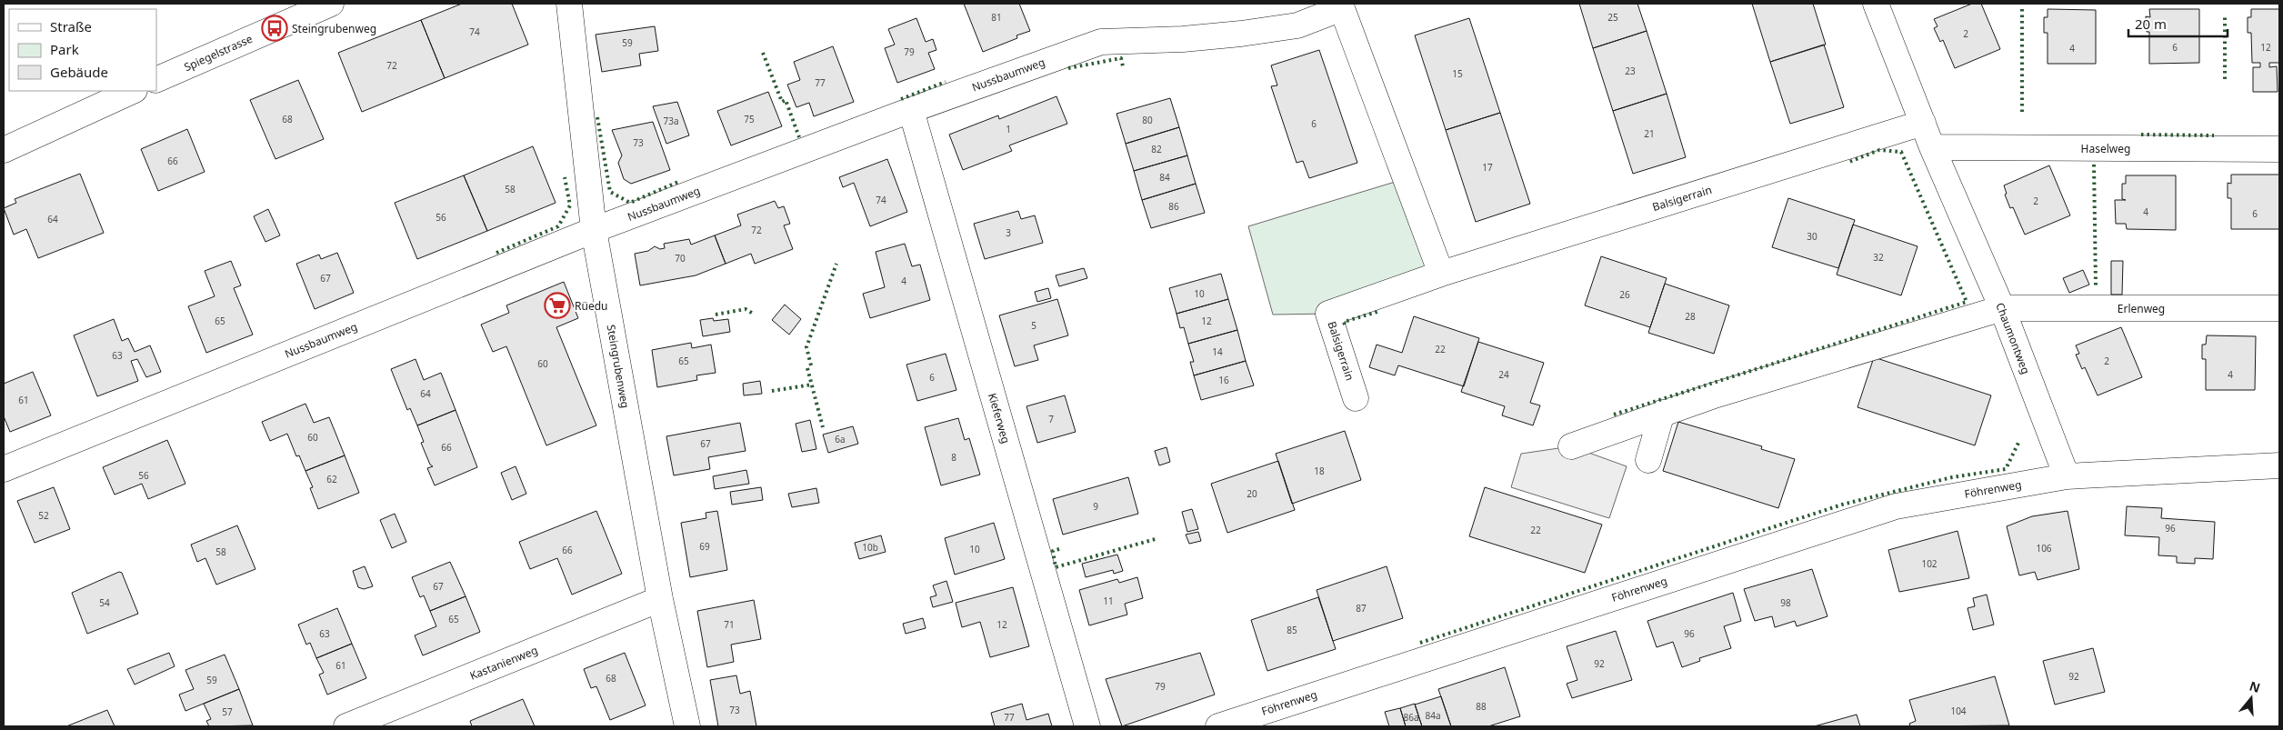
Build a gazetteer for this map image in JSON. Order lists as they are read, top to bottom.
{
  "streets": {
    "street": [
      "Spiegelstrasse",
      "Nussbaumweg",
      "Haselweg",
      "Balsigerrain",
      "Erlenweg",
      "Chaumontweg",
      "Steingrubenweg",
      "Kieferweg",
      "Föhrenweg",
      "Kastanienweg"
    ]
  },
  "crossings": [
    ["Nussbaumweg", "Steingrubenweg"],
    ["Nussbaumweg", "Kieferweg"],
    ["Haselweg", "Chaumontweg"],
    ["Balsigerrain", "Chaumontweg"],
    ["Erlenweg", "Chaumontweg"],
    ["Chaumontweg", "Föhrenweg"],
    ["Steingrubenweg", "Kastanienweg"]
  ],
  "places": {
    "bus stop": ["Steingrubenweg"],
    "supermarket": ["Rüedu"]
  },
  "house_numbers": [
    "81",
    "25",
    "74",
    "2",
    "59",
    "6",
    "12",
    "4",
    "79",
    "72",
    "23",
    "15",
    "77",
    "68",
    "75",
    "80",
    "73a",
    "6",
    "1",
    "21",
    "73",
    "82",
    "66",
    "17",
    "84",
    "58",
    "74",
    "2",
    "86",
    "4",
    "6",
    "56",
    "64",
    "72",
    "3",
    "30",
    "32",
    "70",
    "67",
    "4",
    "10",
    "26",
    "28",
    "65",
    "12",
    "5",
    "22",
    "14",
    "63",
    "65",
    "2",
    "60",
    "24",
    "4",
    "6",
    "16",
    "64",
    "61",
    "7",
    "60",
    "6a",
    "67",
    "66",
    "8",
    "18",
    "56",
    "62",
    "20",
    "9",
    "52",
    "96",
    "22",
    "69",
    "10b",
    "106",
    "10",
    "66",
    "58",
    "102",
    "67",
    "11",
    "54",
    "98",
    "87",
    "65",
    "71",
    "12",
    "85",
    "63",
    "96",
    "92",
    "61",
    "92",
    "68",
    "59",
    "79",
    "88",
    "73",
    "104",
    "57",
    "84a",
    "77",
    "86a"
  ],
  "legend": ["Straße", "Park", "Gebäude"],
  "scale_bar": "20 m",
  "north": "top"
}
